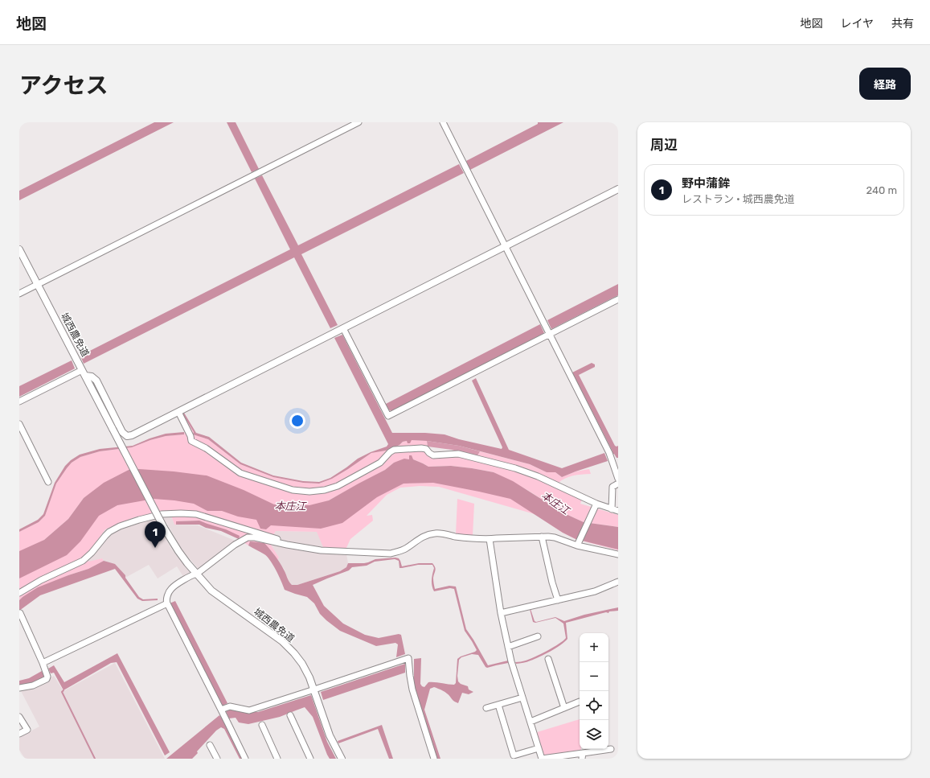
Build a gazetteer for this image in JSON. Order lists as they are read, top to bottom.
{
  "streets": {
    "street": ["城西農免道"]
  },
  "water": ["本庄江"],
  "page": {
    "header": "地図",
    "nav": ["地図", "レイヤ", "共有"],
    "title": "アクセス",
    "buttons": "経路",
    "heading": "周辺",
    "list": [
      {
        "mark": "1",
        "name": "野中蒲鉾",
        "note": "レストラン · 城西農免道",
        "value": "240 m"
      }
    ],
    "pins": "1",
    "map_buttons": ["+", "−"]
  }
}
